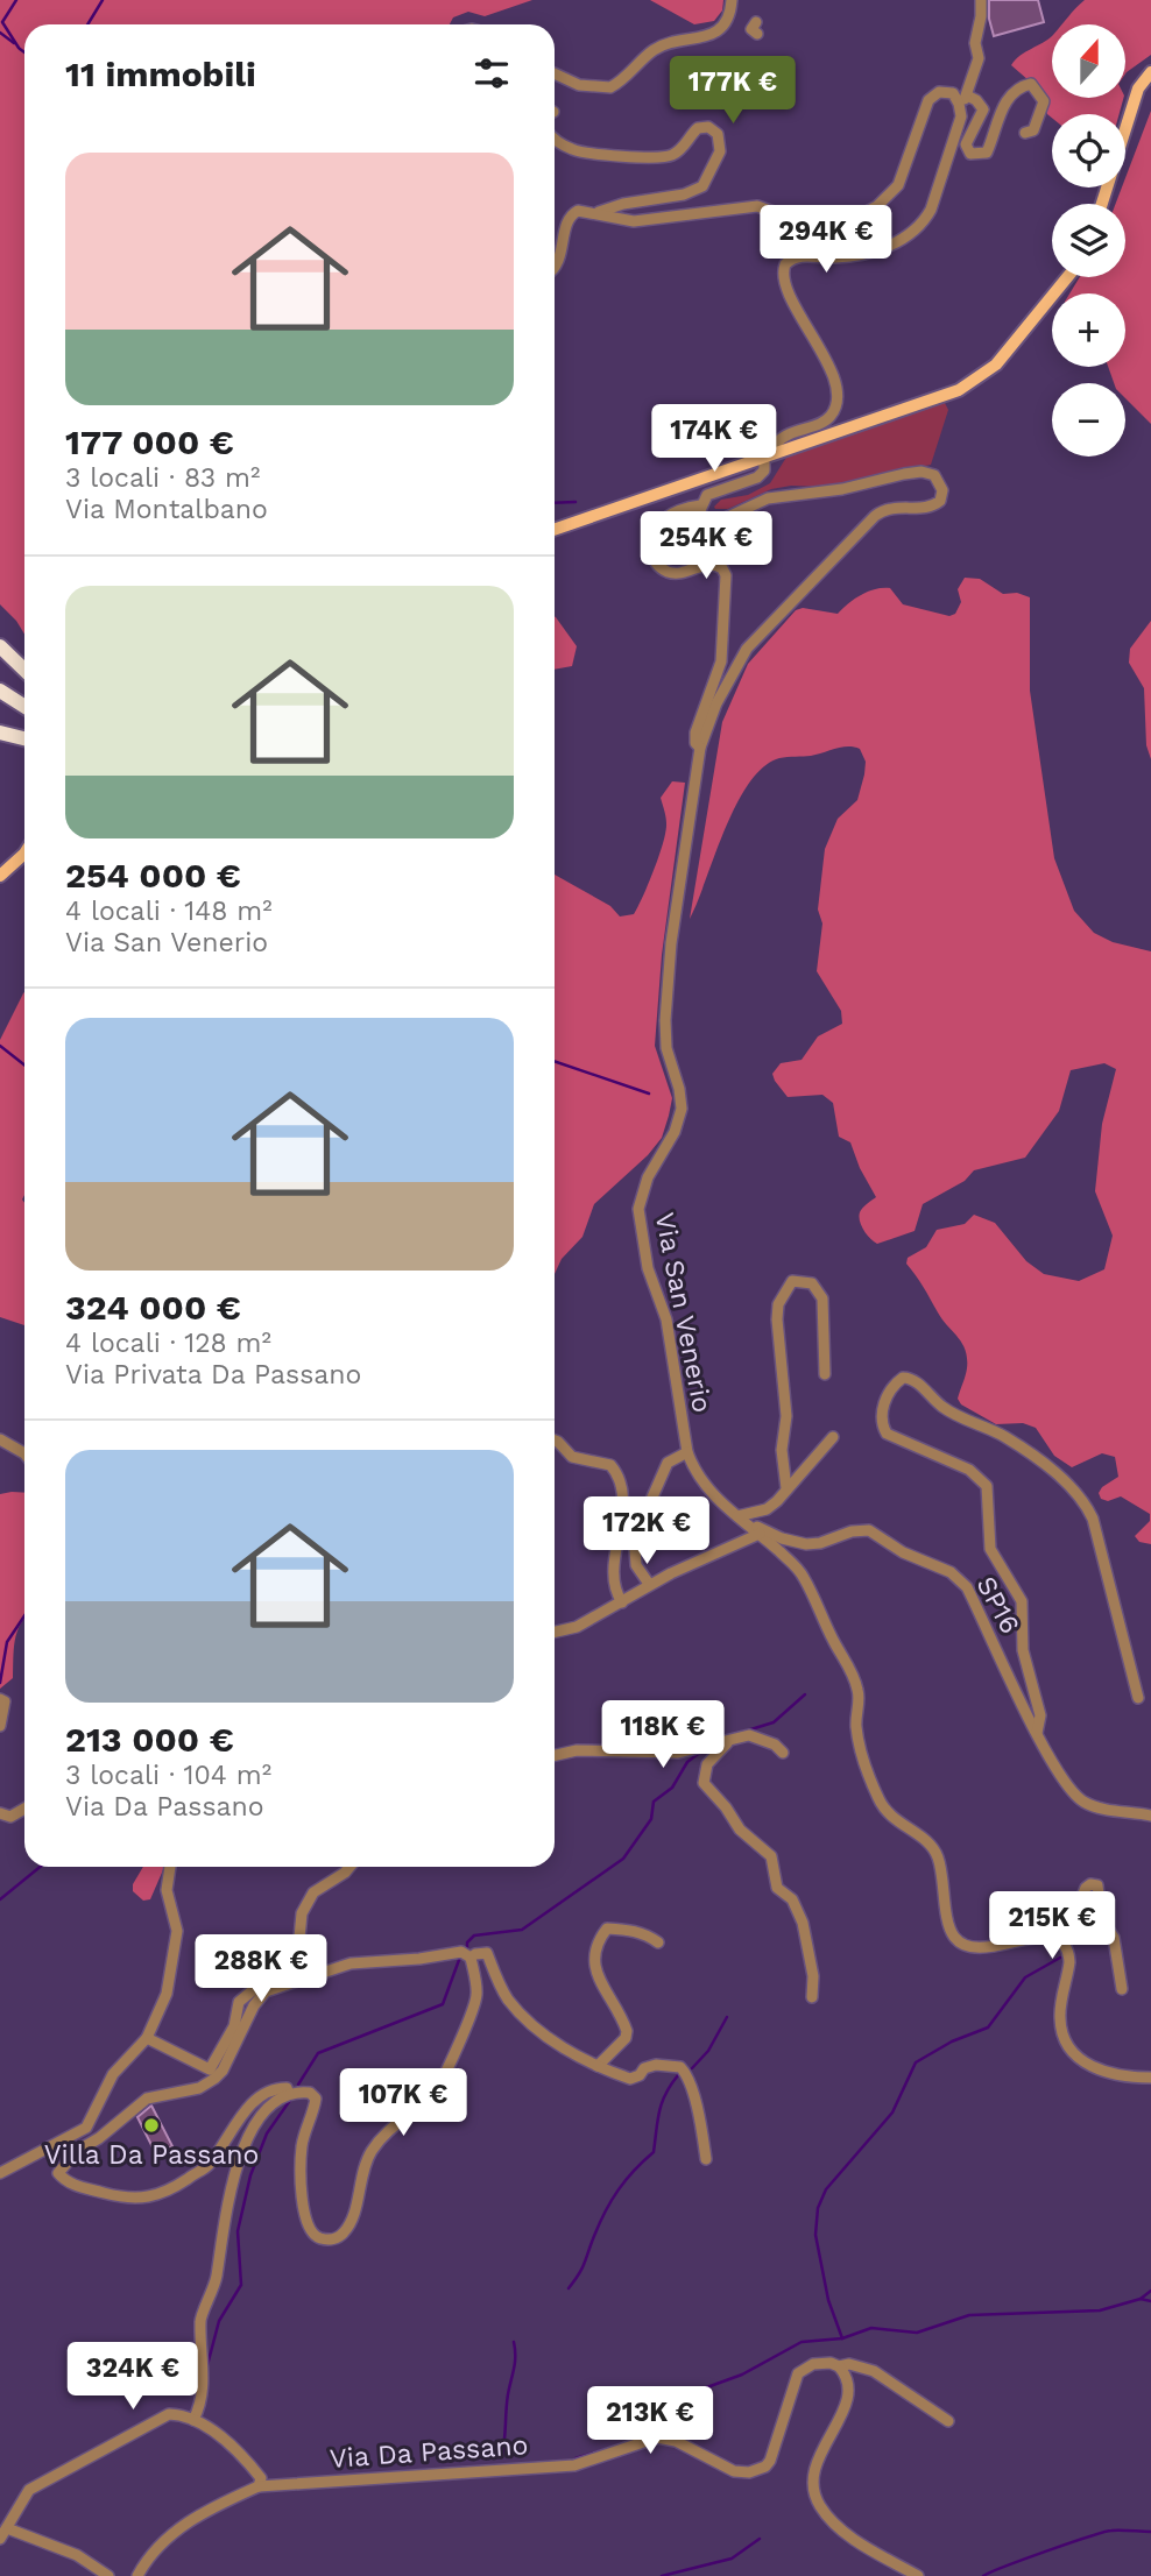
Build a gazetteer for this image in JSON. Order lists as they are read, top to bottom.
{
  "streets": {
    "street": ["Via San Venerio", "SP16", "Via Da Passano"]
  },
  "crossings": [
    ["Via San Venerio", "SP16"]
  ],
  "places": ["Villa Da Passano"],
  "north": "top",
  "page": {
    "map_buttons": ["+", "−"],
    "heading": "11 immobili",
    "price": [
      "177K €",
      "294K €",
      "174K €",
      "254K €",
      "172K €",
      "118K €",
      "215K €",
      "288K €",
      "107K €",
      "324K €",
      "213K €"
    ],
    "list": [
      {
        "name": "177 000 €",
        "note": "3 locali · 83 m² · Via Montalbano"
      },
      {
        "name": "254 000 €",
        "note": "4 locali · 148 m² · Via San Venerio"
      },
      {
        "name": "324 000 €",
        "note": "4 locali · 128 m² · Via Privata Da Passano"
      },
      {
        "name": "213 000 €",
        "note": "3 locali · 104 m² · Via Da Passano"
      }
    ]
  }
}
